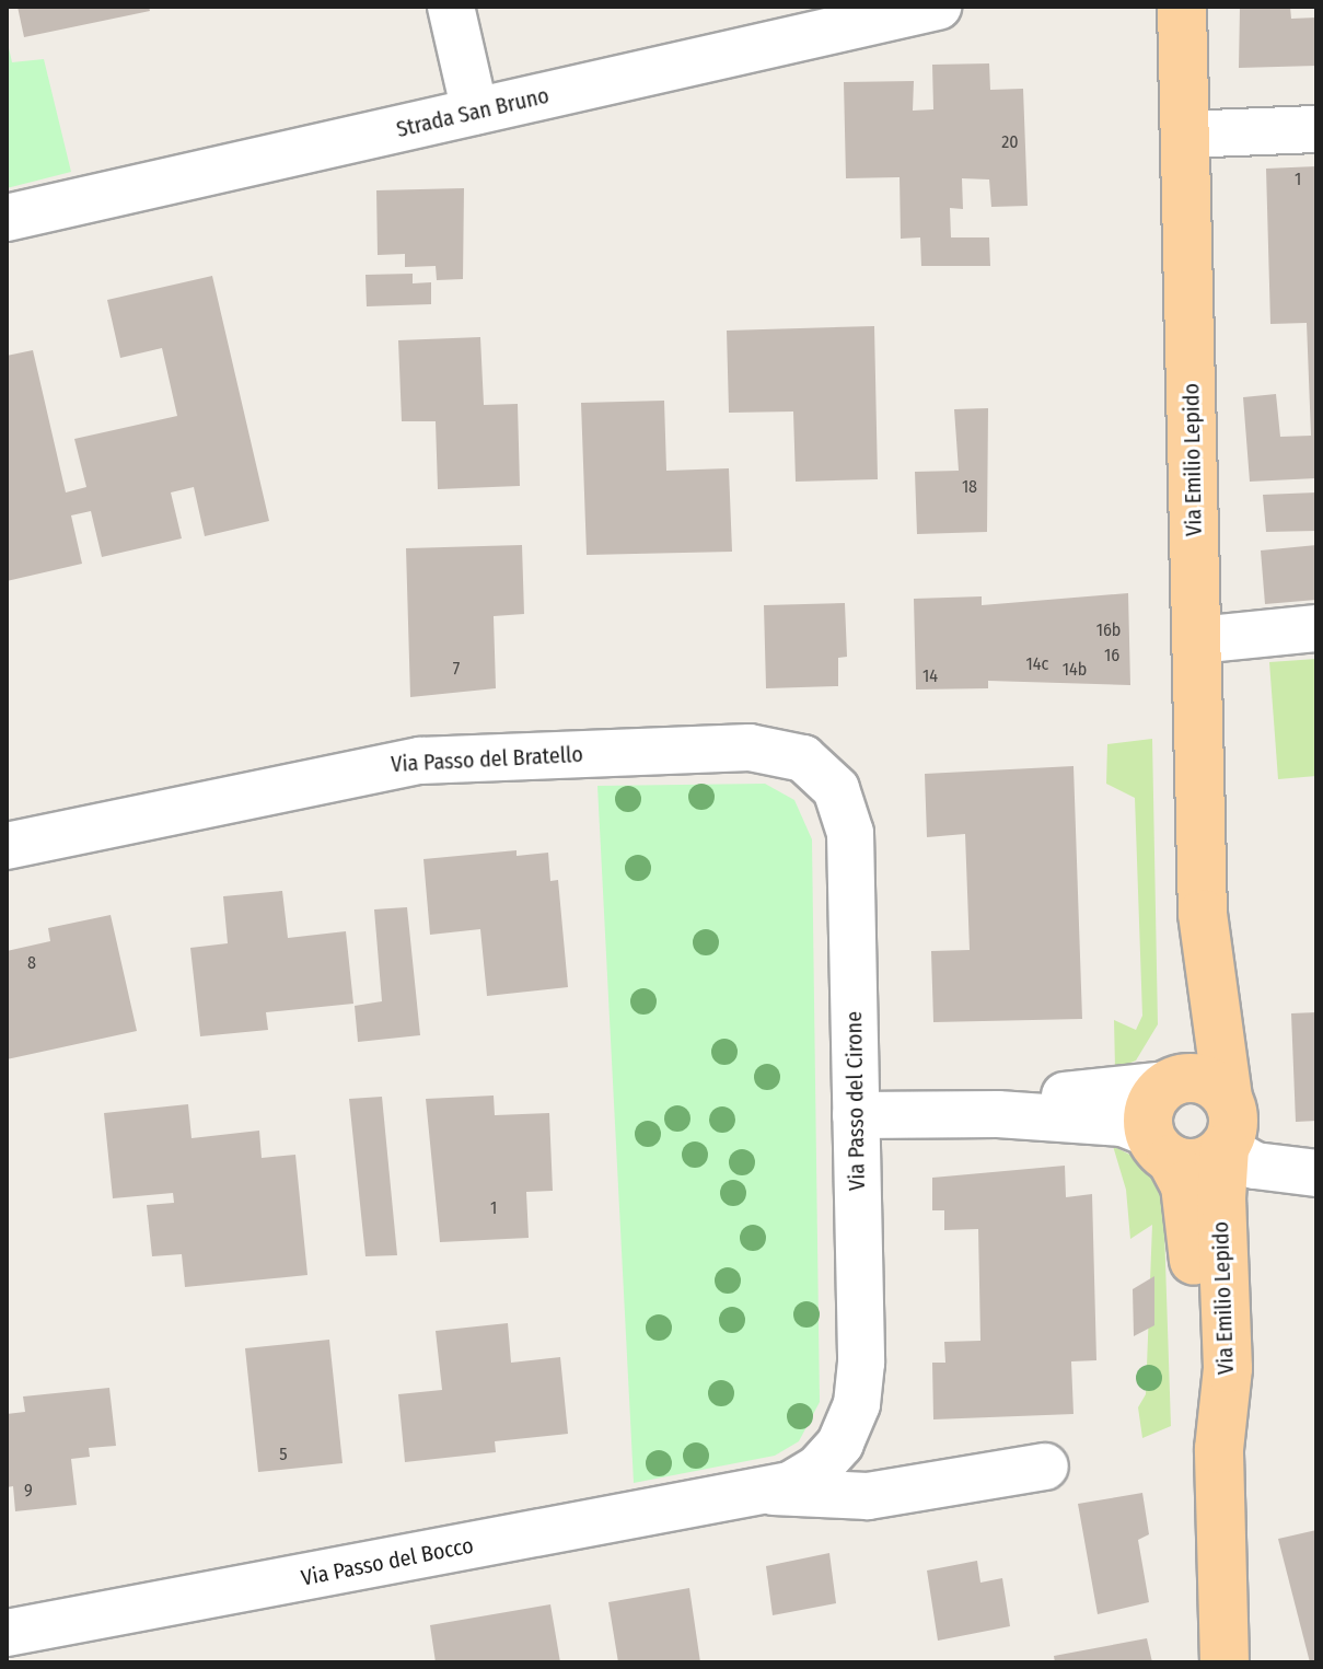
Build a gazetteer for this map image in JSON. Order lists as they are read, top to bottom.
{
  "streets": {
    "main road": ["Via Emilio Lepido"],
    "street": [
      "Strada San Bruno",
      "Via Passo del Bratello",
      "Via Passo del Cirone",
      "Via Passo del Bocco"
    ]
  },
  "crossings": [
    ["Via Passo del Bratello", "Via Passo del Cirone"],
    ["Via Passo del Cirone", "Via Passo del Bocco"]
  ],
  "house_numbers": [
    "20",
    "1",
    "18",
    "16b",
    "16",
    "14c",
    "7",
    "14b",
    "14",
    "8",
    "1",
    "5",
    "9"
  ]
}
